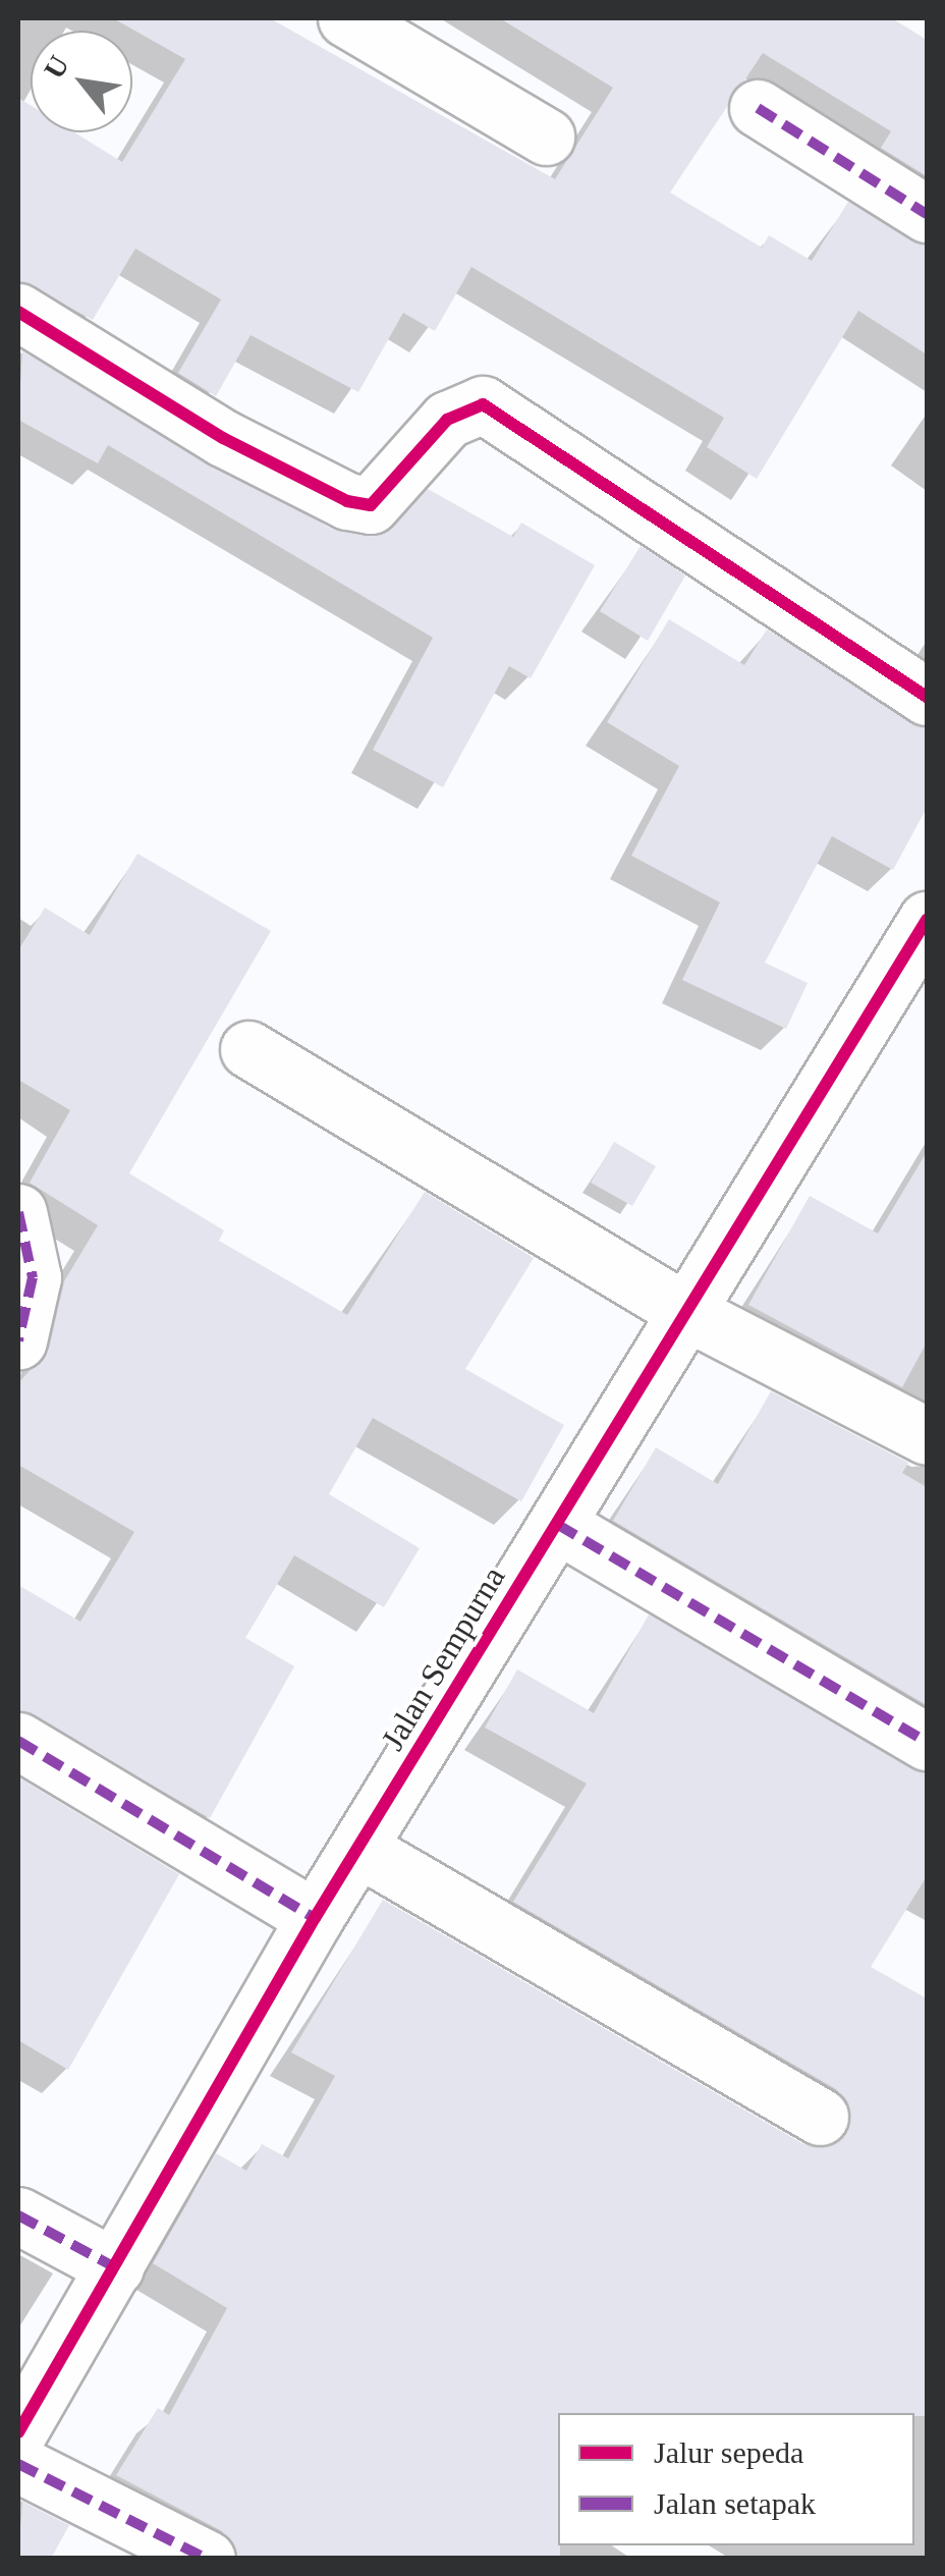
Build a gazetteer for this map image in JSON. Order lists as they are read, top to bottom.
{
  "streets": {
    "street": ["Jalan Sempurna"]
  },
  "legend": ["Jalur sepeda", "Jalan setapak"],
  "north": "top left"
}
